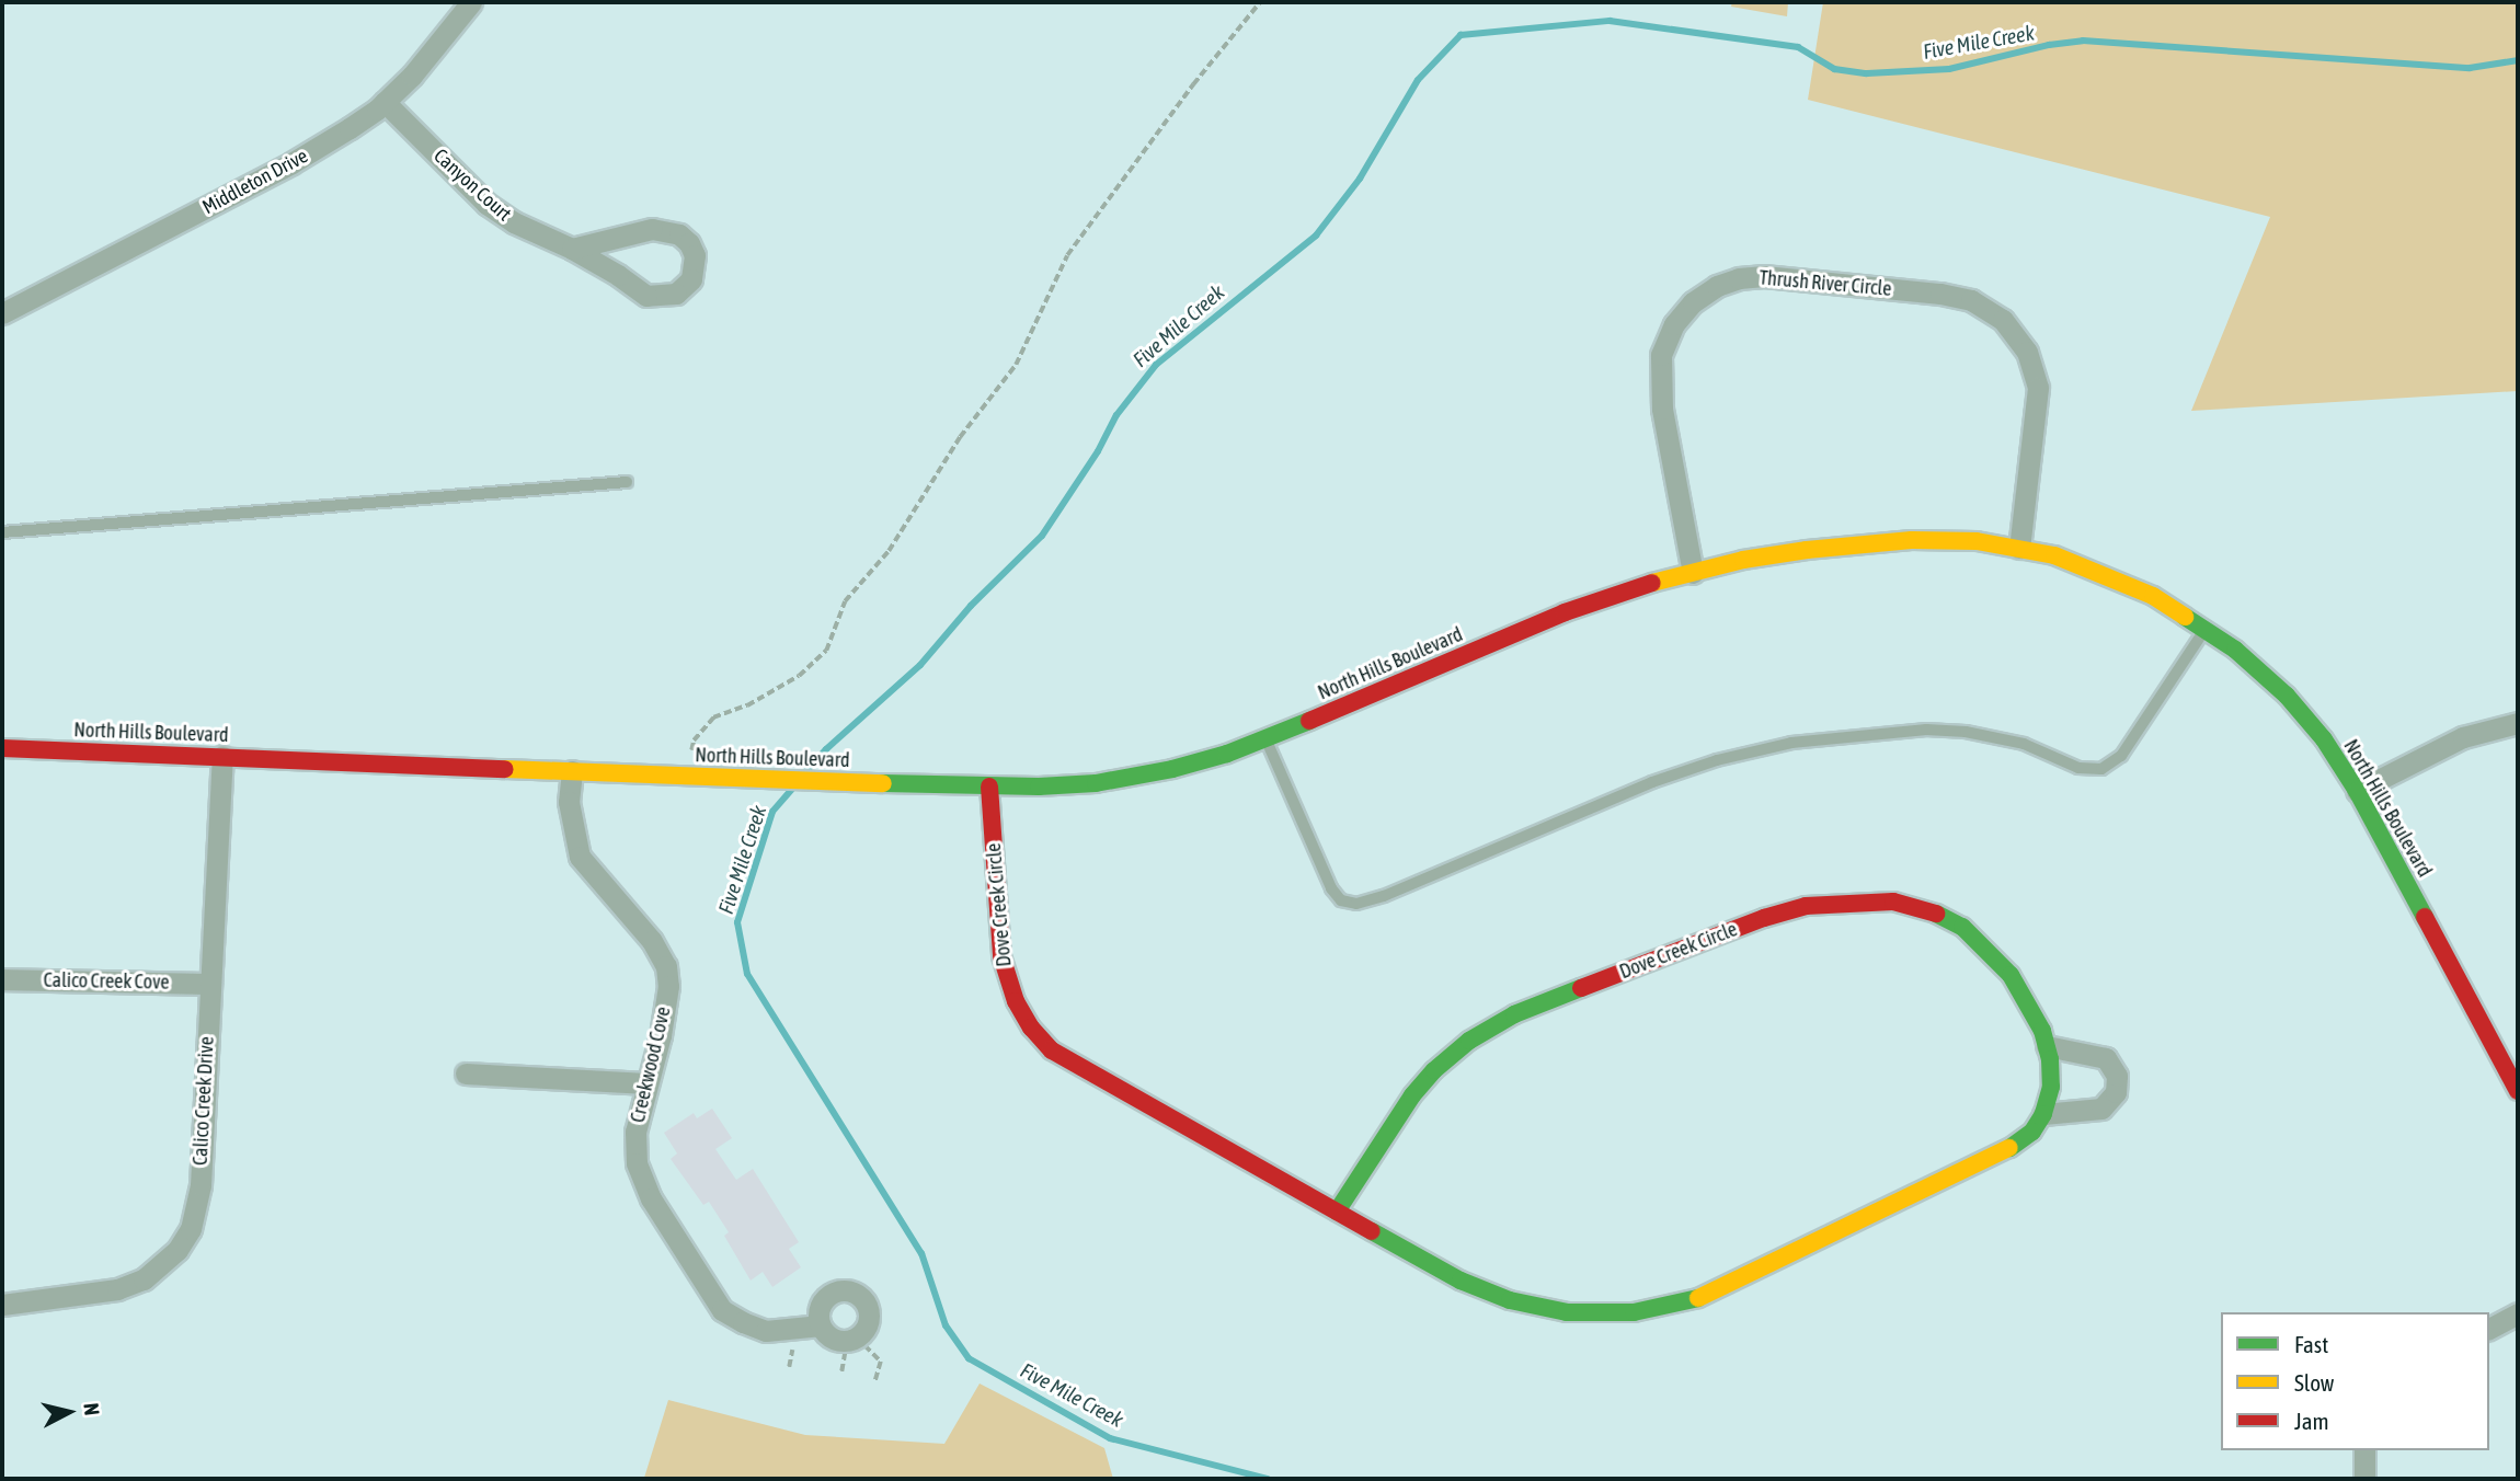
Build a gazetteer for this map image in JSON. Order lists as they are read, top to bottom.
{
  "streets": {
    "street": [
      "Middleton Drive",
      "Canyon Court",
      "Thrush River Circle",
      "North Hills Boulevard",
      "Dove Creek Circle",
      "Calico Creek Cove",
      "Creekwood Cove",
      "Calico Creek Drive"
    ]
  },
  "crossings": [
    ["Middleton Drive", "Canyon Court"],
    ["Thrush River Circle", "North Hills Boulevard"],
    ["North Hills Boulevard", "Dove Creek Circle"],
    ["North Hills Boulevard", "Creekwood Cove"],
    ["North Hills Boulevard", "Calico Creek Drive"],
    ["Calico Creek Cove", "Calico Creek Drive"]
  ],
  "water": ["Five Mile Creek"],
  "legend": ["Fast", "Slow", "Jam"],
  "north": "right"
}
